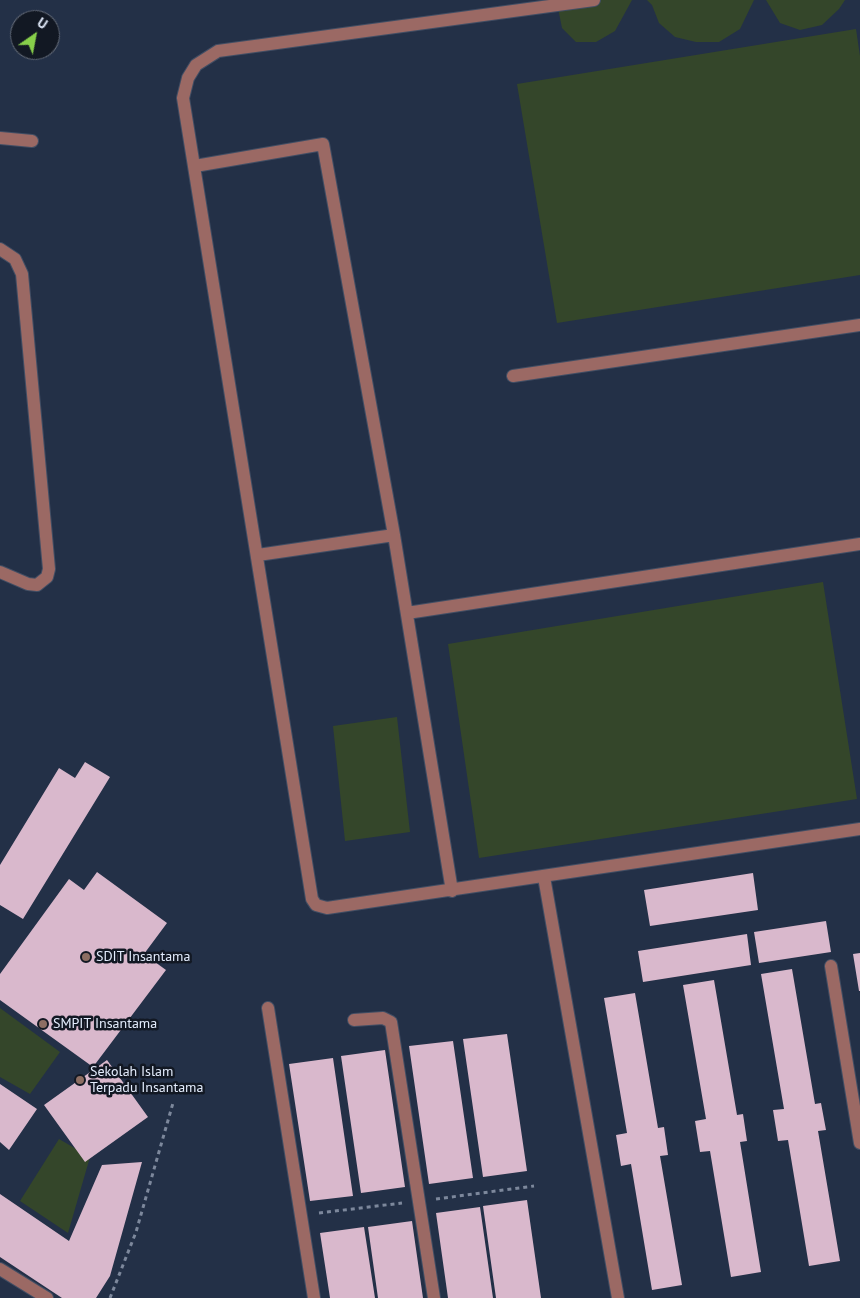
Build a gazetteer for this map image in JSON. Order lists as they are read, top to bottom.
{
  "places": ["SDIT Insantama", "SMPIT Insantama", "Sekolah Islam Terpadu Insantama"],
  "north": "top right"
}
